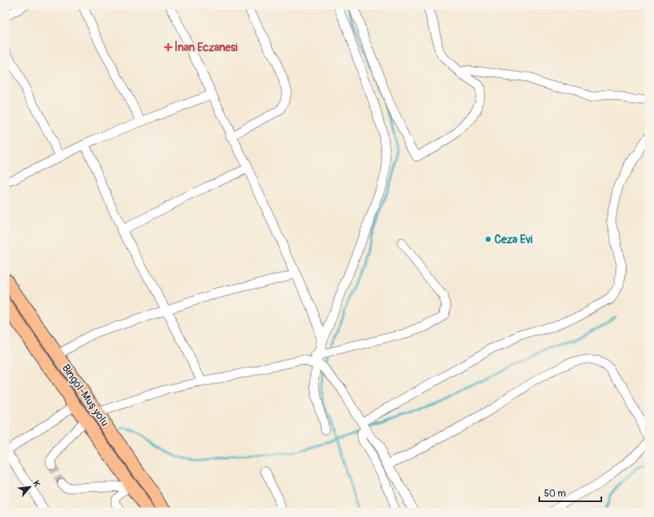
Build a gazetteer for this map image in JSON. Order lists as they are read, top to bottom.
{
  "streets": {
    "highway": ["Bingöl-Muş yolu"]
  },
  "places": {
    "health": ["İnan Eczanesi"],
    "other": ["Ceza Evi"]
  },
  "scale_bar": "50 m",
  "north": "top right"
}
